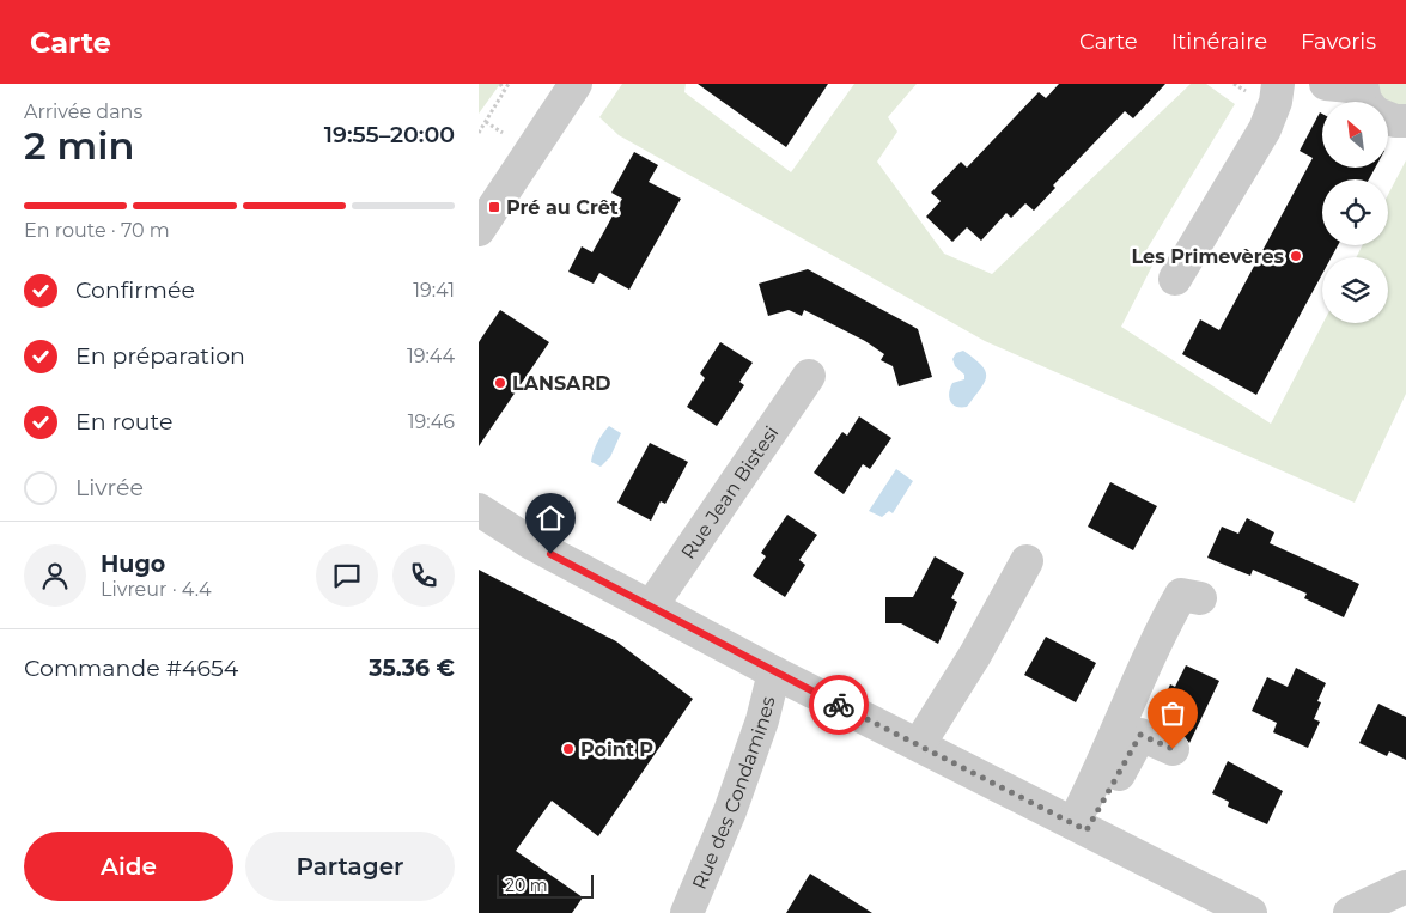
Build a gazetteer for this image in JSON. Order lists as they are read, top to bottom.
{
  "streets": {
    "street": ["Rue Jean Bistesi", "Rue des Condamines"]
  },
  "places": {
    "transit": ["Pré au Crêt"],
    "other": ["Les Primevères", "LANSARD", "Point P"]
  },
  "scale_bar": "20 m",
  "north": "top left",
  "page": {
    "header": "Carte",
    "nav": ["Carte", "Itinéraire", "Favoris"],
    "heading": ["2 min", "Arrivée dans", "19:55–20:00"],
    "panel": [
      "Hugo",
      "Livreur · 4.4",
      "Commande #4654",
      "35.36 €"
    ],
    "bar": "En route · 70 m",
    "list": [
      ["Confirmée", "19:41"],
      ["En préparation", "19:44"],
      ["En route", "19:46"],
      "Livrée"
    ],
    "buttons": ["Aide", "Partager"],
    "scale": "20 m"
  }
}
